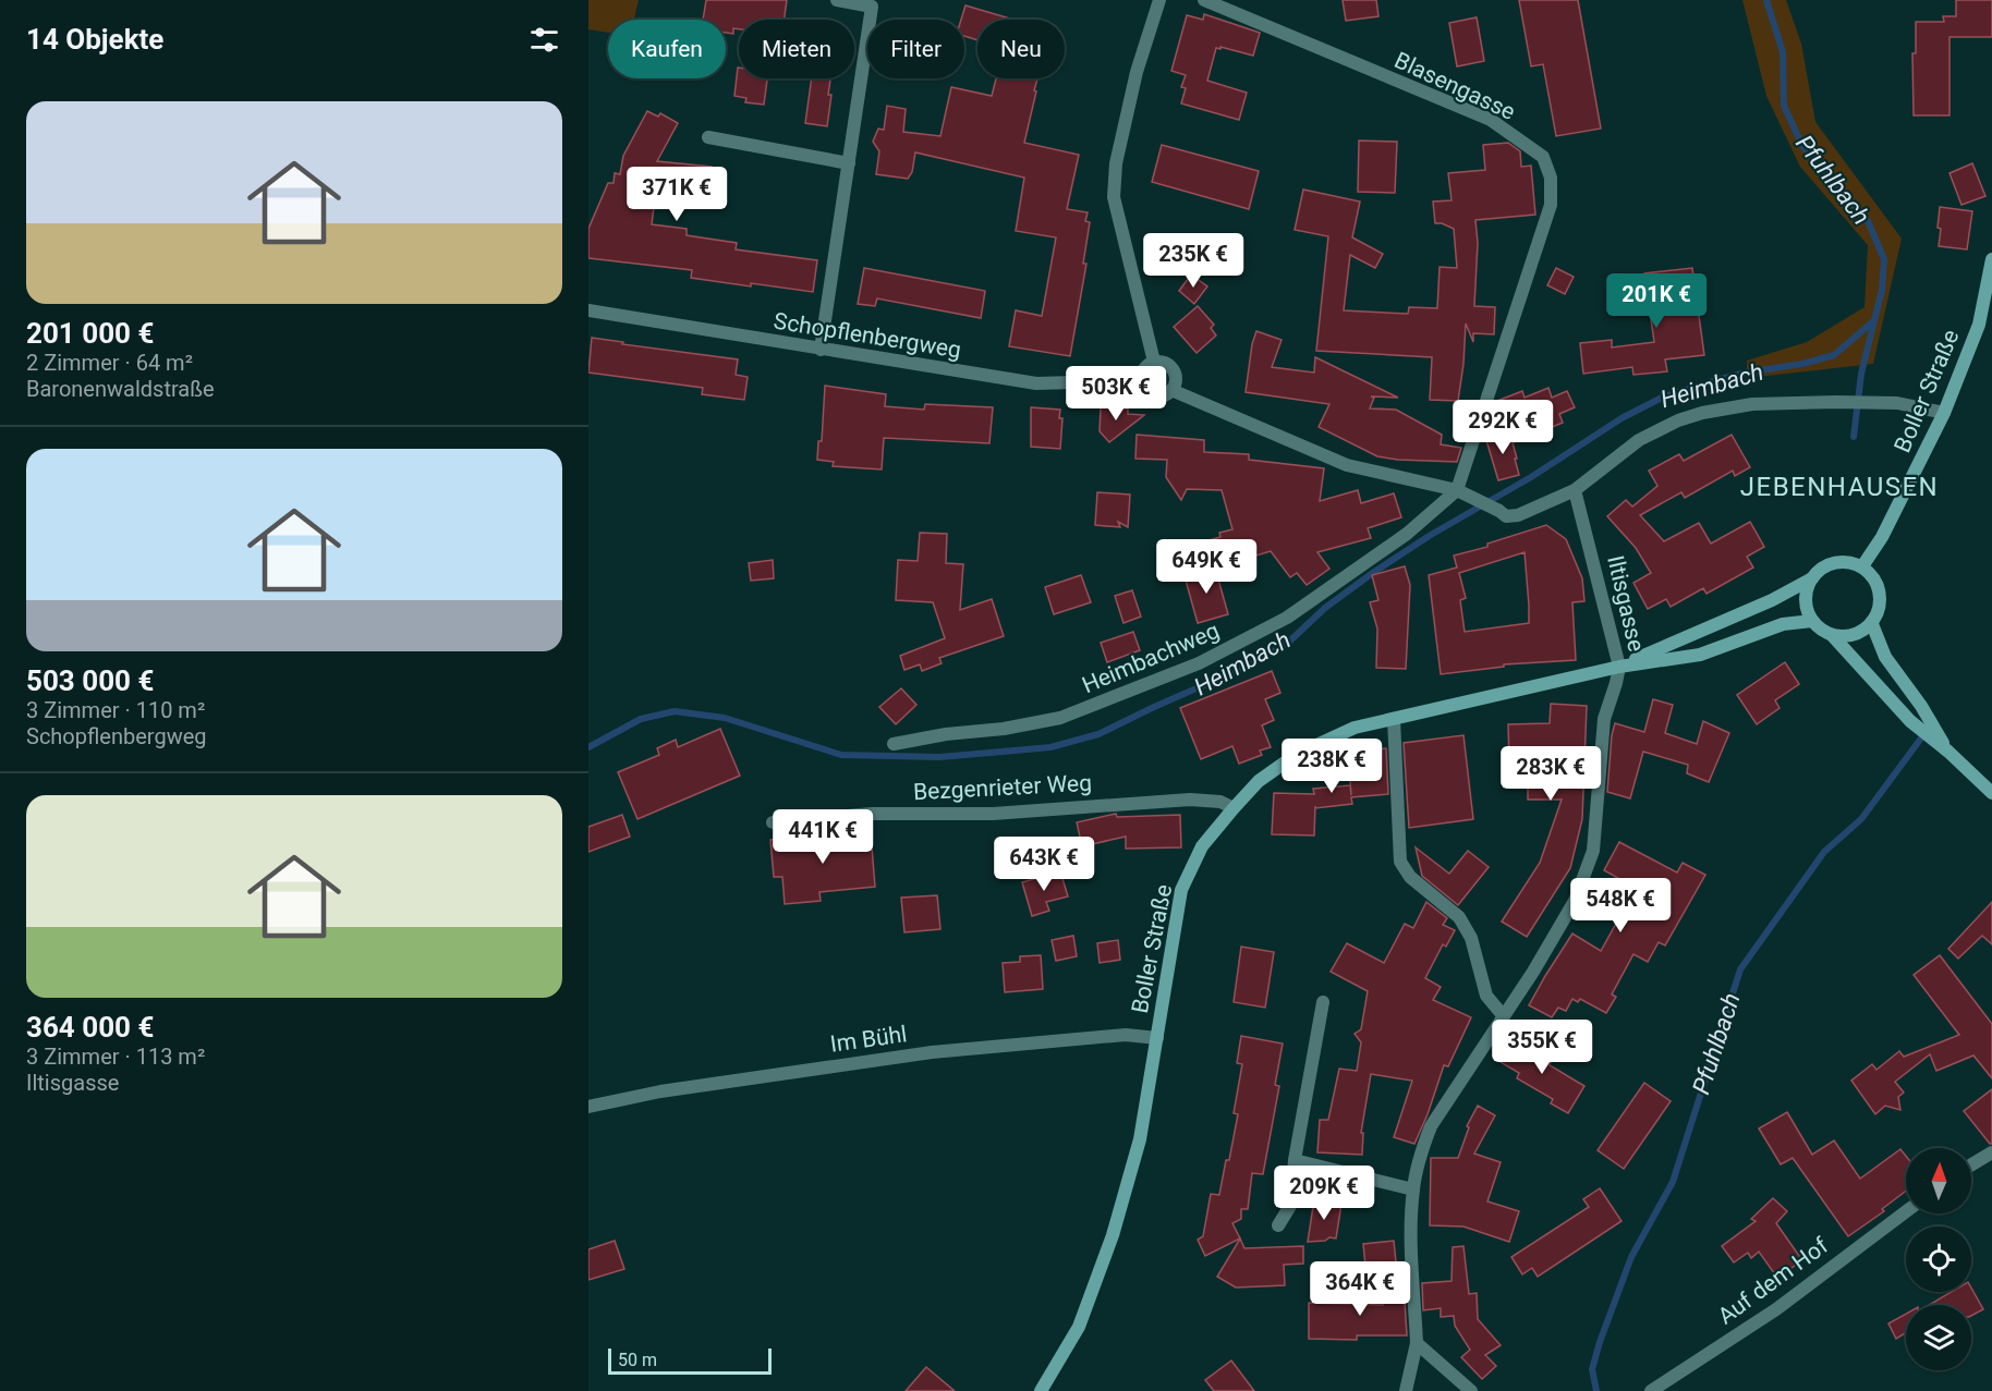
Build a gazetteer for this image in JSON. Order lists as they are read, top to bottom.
{
  "streets": {
    "main road": ["Boller Straße"],
    "street": [
      "Blasengasse",
      "Schopflenbergweg",
      "Iltisgasse",
      "Heimbachweg",
      "Bezgenrieter Weg",
      "Im Bühl",
      "Auf dem Hof"
    ]
  },
  "crossings": [
    ["Blasengasse", "Heimbachweg"],
    ["Boller Straße", "Iltisgasse"],
    ["Boller Straße", "Bezgenrieter Weg"],
    ["Boller Straße", "Im Bühl"]
  ],
  "districts": ["JEBENHAUSEN"],
  "water": ["Pfuhlbach", "Heimbach"],
  "scale_bar": "50 m",
  "north": "top",
  "page": {
    "heading": "14 Objekte",
    "chip": [
      "Kaufen",
      "Mieten",
      "Filter",
      "Neu"
    ],
    "list": [
      {
        "name": "201 000 €",
        "note": "2 Zimmer · 64 m² · Baronenwaldstraße"
      },
      {
        "name": "503 000 €",
        "note": "3 Zimmer · 110 m² · Schopflenbergweg"
      },
      {
        "name": "364 000 €",
        "note": "3 Zimmer · 113 m² · Iltisgasse"
      }
    ],
    "price": [
      "371K €",
      "235K €",
      "201K €",
      "503K €",
      "292K €",
      "649K €",
      "238K €",
      "283K €",
      "441K €",
      "643K €",
      "548K €",
      "355K €",
      "209K €",
      "364K €"
    ],
    "scale": "50 m"
  }
}
